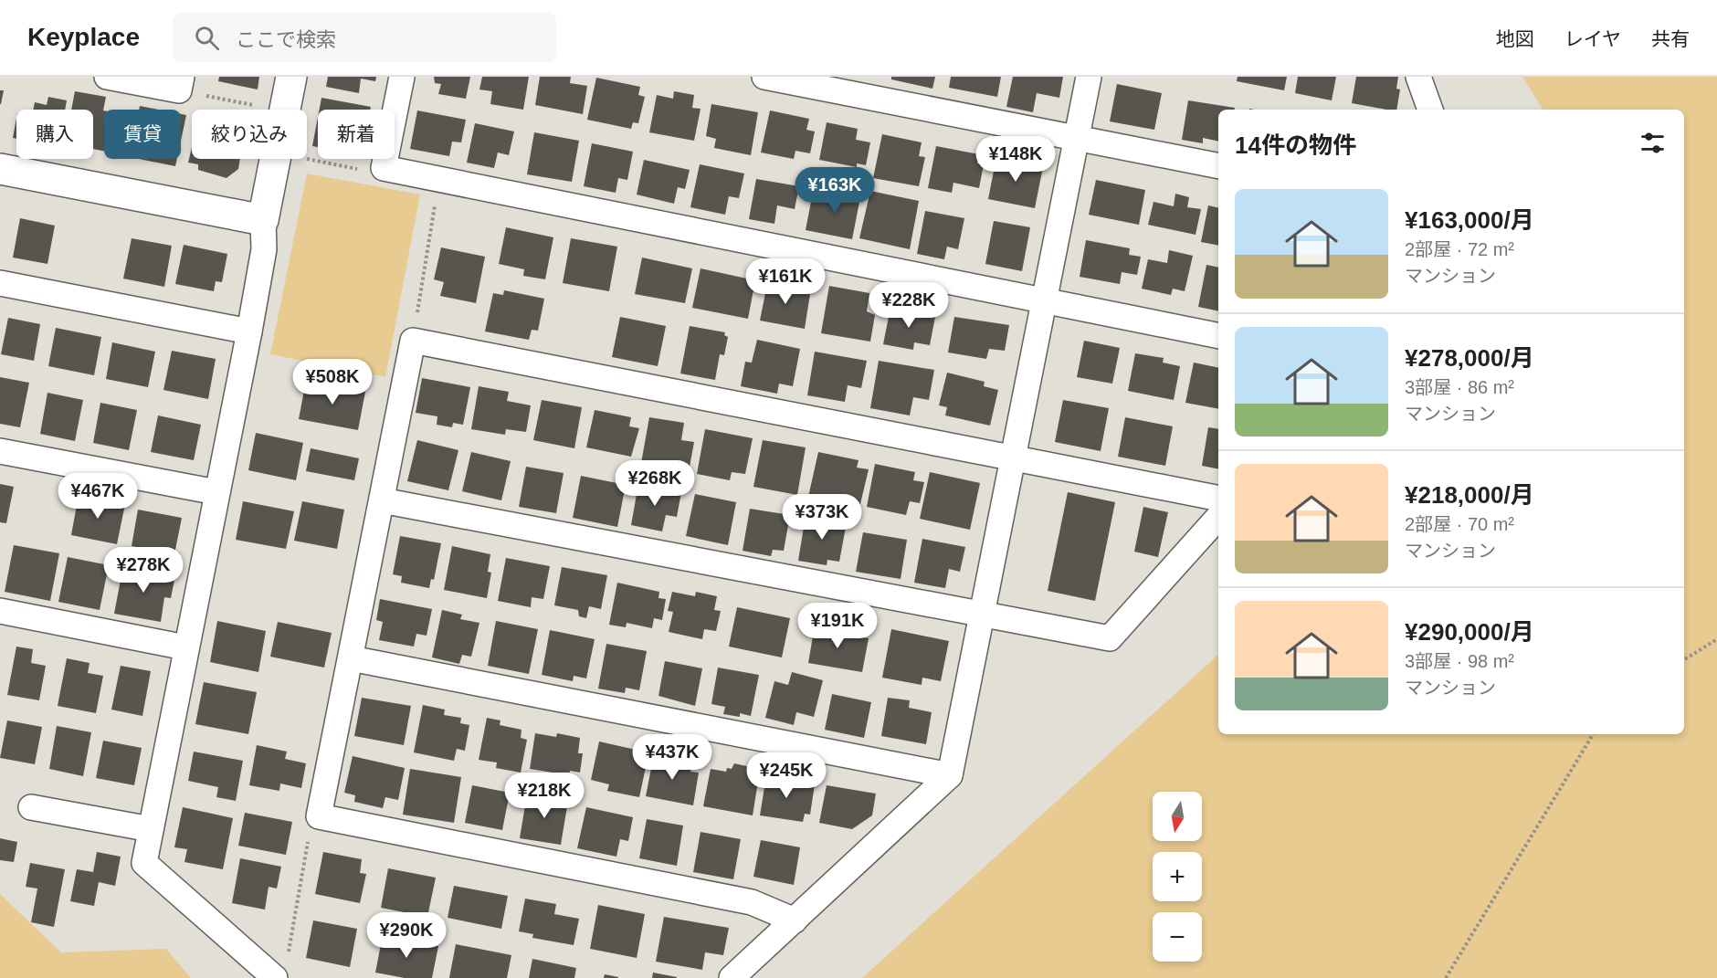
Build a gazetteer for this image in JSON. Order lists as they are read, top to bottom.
{
  "north": "bottom",
  "page": {
    "header": "Keyplace",
    "search": "ここで検索",
    "nav": ["地図", "レイヤ", "共有"],
    "chip": [
      "購入",
      "賃貸",
      "絞り込み",
      "新着"
    ],
    "heading": "14件の物件",
    "price": [
      "¥148K",
      "¥163K",
      "¥161K",
      "¥228K",
      "¥508K",
      "¥268K",
      "¥467K",
      "¥373K",
      "¥278K",
      "¥191K",
      "¥437K",
      "¥245K",
      "¥218K",
      "¥290K"
    ],
    "list": [
      {
        "name": "¥163,000/月",
        "note": "2部屋 · 72 m² · マンション"
      },
      {
        "name": "¥278,000/月",
        "note": "3部屋 · 86 m² · マンション"
      },
      {
        "name": "¥218,000/月",
        "note": "2部屋 · 70 m² · マンション"
      },
      {
        "name": "¥290,000/月",
        "note": "3部屋 · 98 m² · マンション"
      }
    ],
    "map_buttons": ["+", "−"]
  }
}
